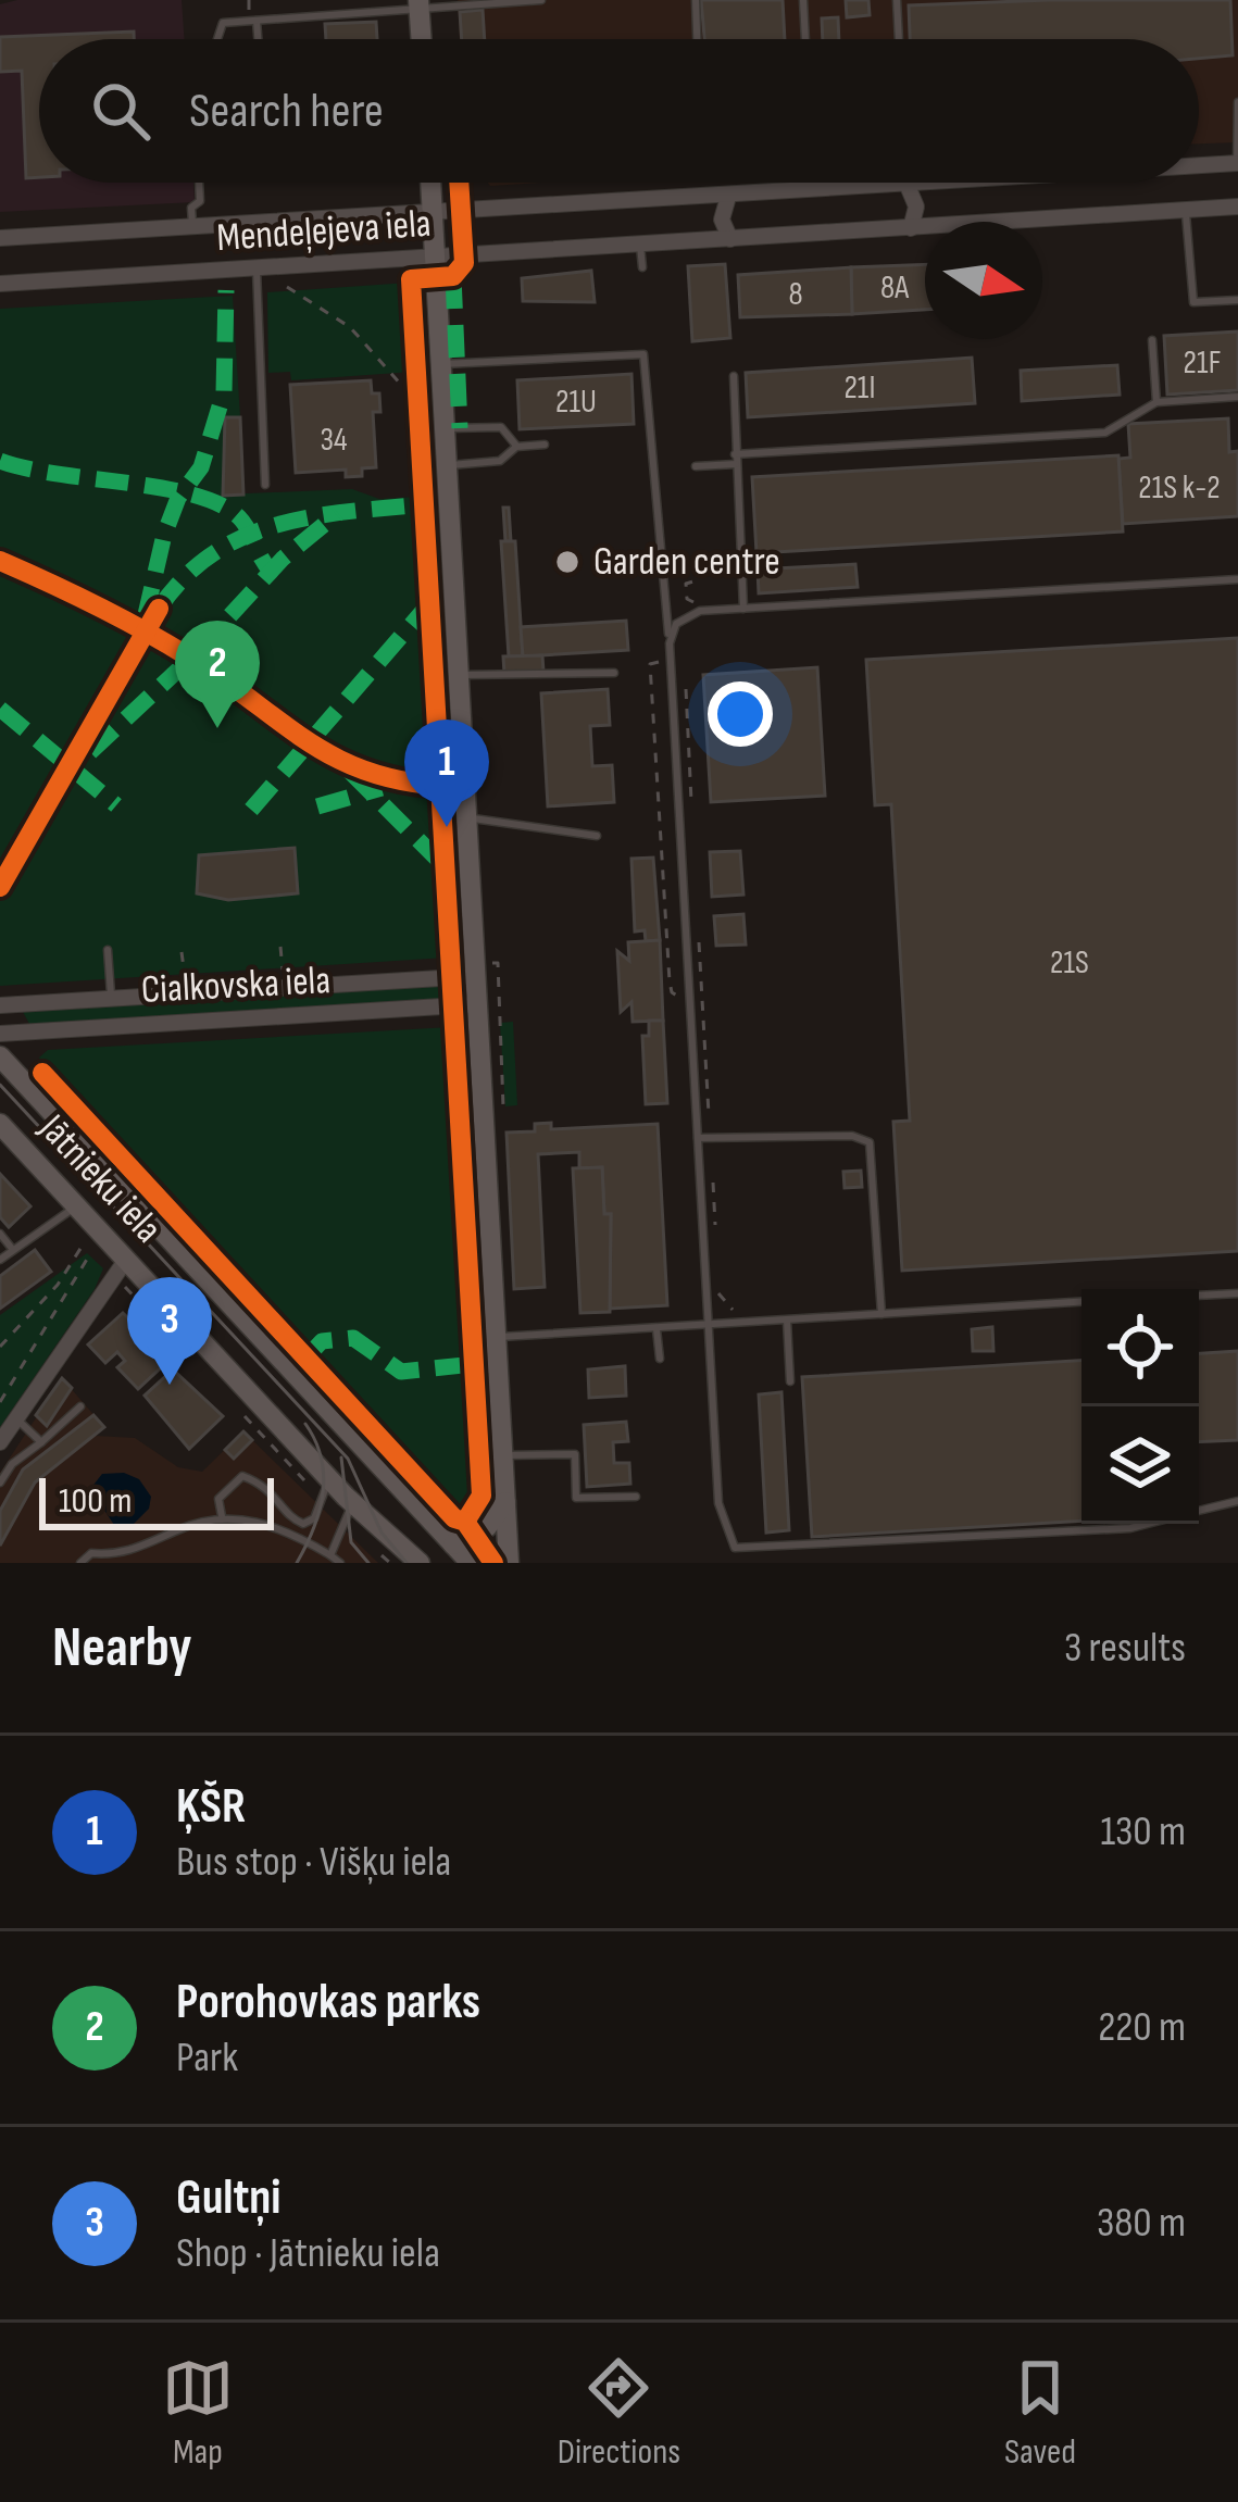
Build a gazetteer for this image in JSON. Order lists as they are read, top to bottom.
{
  "streets": {
    "street": ["Mendeļejeva iela", "Cialkovska iela", "Jātnieku iela"]
  },
  "places": ["Garden centre"],
  "house_numbers": [
    "8A",
    "8",
    "21F",
    "21I",
    "21U",
    "34",
    "21S k-2",
    "21S"
  ],
  "scale_bar": "100 m",
  "north": "right",
  "page": {
    "search": "Search here",
    "pins": ["2", "1", "3"],
    "scale": "100 m",
    "heading": ["Nearby", "3 results"],
    "list": [
      {
        "mark": "1",
        "name": "ĶŠR",
        "note": "Bus stop · Višķu iela",
        "value": "130 m"
      },
      {
        "mark": "2",
        "name": "Porohovkas parks",
        "note": "Park",
        "value": "220 m"
      },
      {
        "mark": "3",
        "name": "Gultņi",
        "note": "Shop · Jātnieku iela",
        "value": "380 m"
      }
    ],
    "nav": ["Map", "Directions", "Saved"]
  }
}
